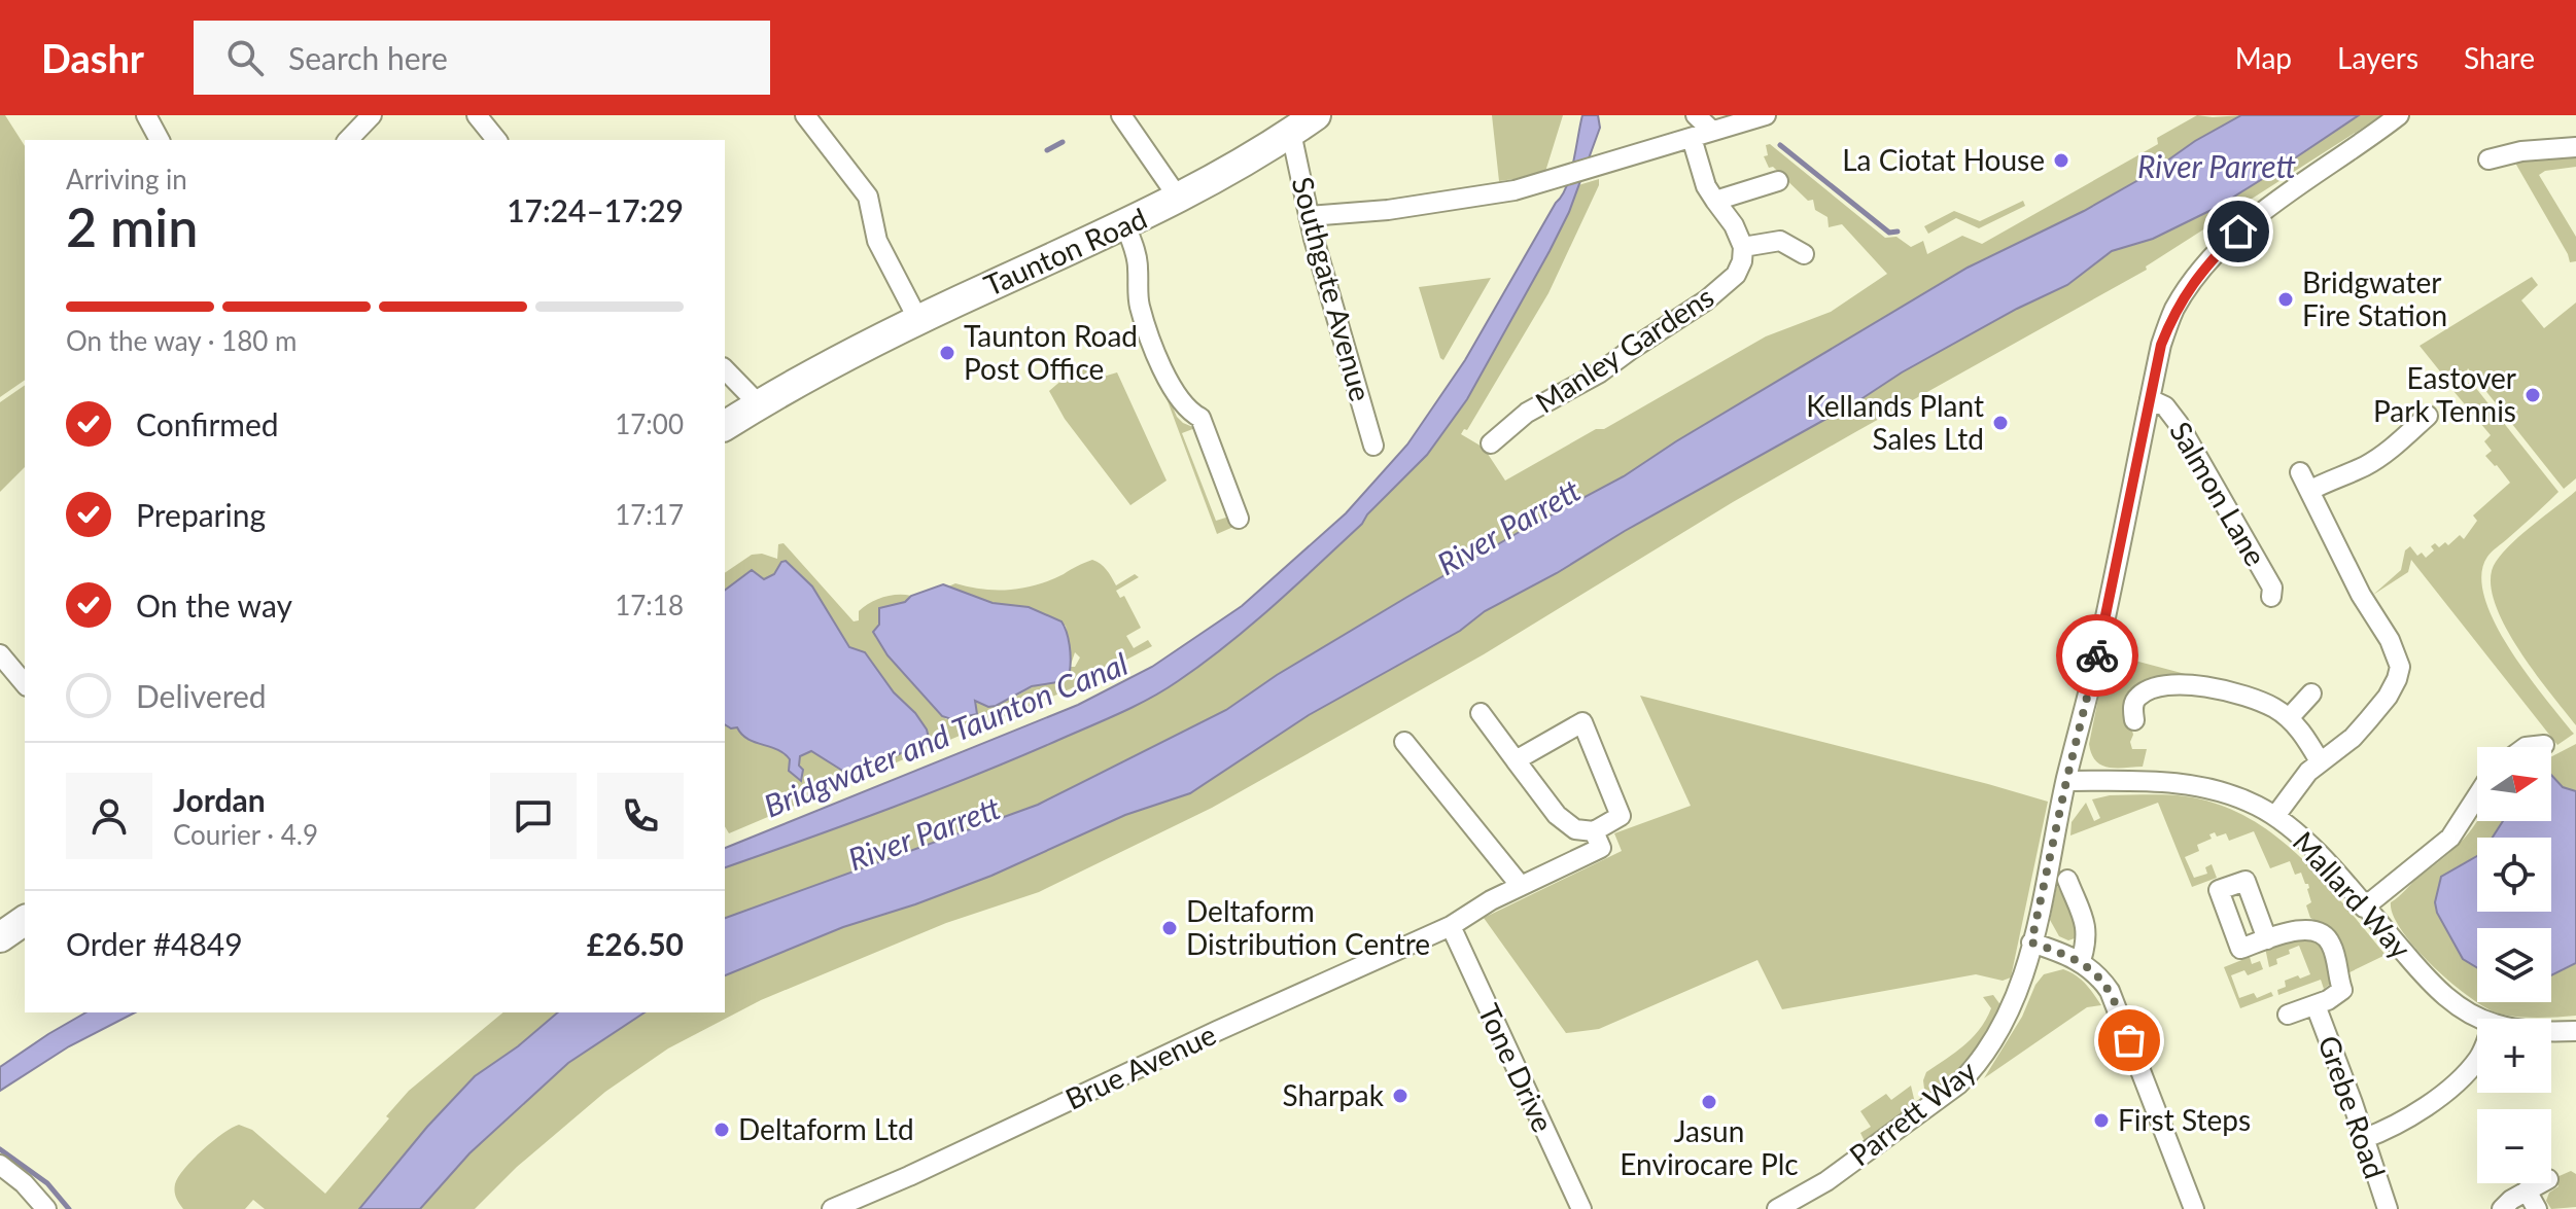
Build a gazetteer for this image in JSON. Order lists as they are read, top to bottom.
{
  "streets": {
    "main road": ["Taunton Road"],
    "street": [
      "Southgate Avenue",
      "Manley Gardens",
      "Salmon Lane",
      "Mallard Way",
      "Brue Avenue",
      "Tone Drive",
      "Grebe Road",
      "Parrett Way"
    ]
  },
  "crossings": [
    ["Taunton Road", "Southgate Avenue"],
    ["Salmon Lane", "Parrett Way"],
    ["Mallard Way", "Parrett Way"],
    ["Brue Avenue", "Tone Drive"]
  ],
  "water": ["River Parrett", "Bridgwater and Taunton Canal"],
  "places": [
    "La Ciotat House",
    "Bridgwater Fire Station",
    "Taunton Road Post Office",
    "Eastover Park Tennis",
    "Kellands Plant Sales Ltd",
    "Deltaform Distribution Centre",
    "Sharpak",
    "Jasun Envirocare Plc",
    "First Steps",
    "Deltaform Ltd"
  ],
  "north": "right",
  "page": {
    "header": "Dashr",
    "search": "Search here",
    "nav": ["Map", "Layers", "Share"],
    "heading": ["2 min", "Arriving in", "17:24–17:29"],
    "panel": [
      "Jordan",
      "Courier · 4.9",
      "Order #4849",
      "£26.50"
    ],
    "bar": "On the way · 180 m",
    "list": [
      ["Confirmed", "17:00"],
      ["Preparing", "17:17"],
      ["On the way", "17:18"],
      "Delivered"
    ],
    "map_buttons": ["+", "−"]
  }
}
